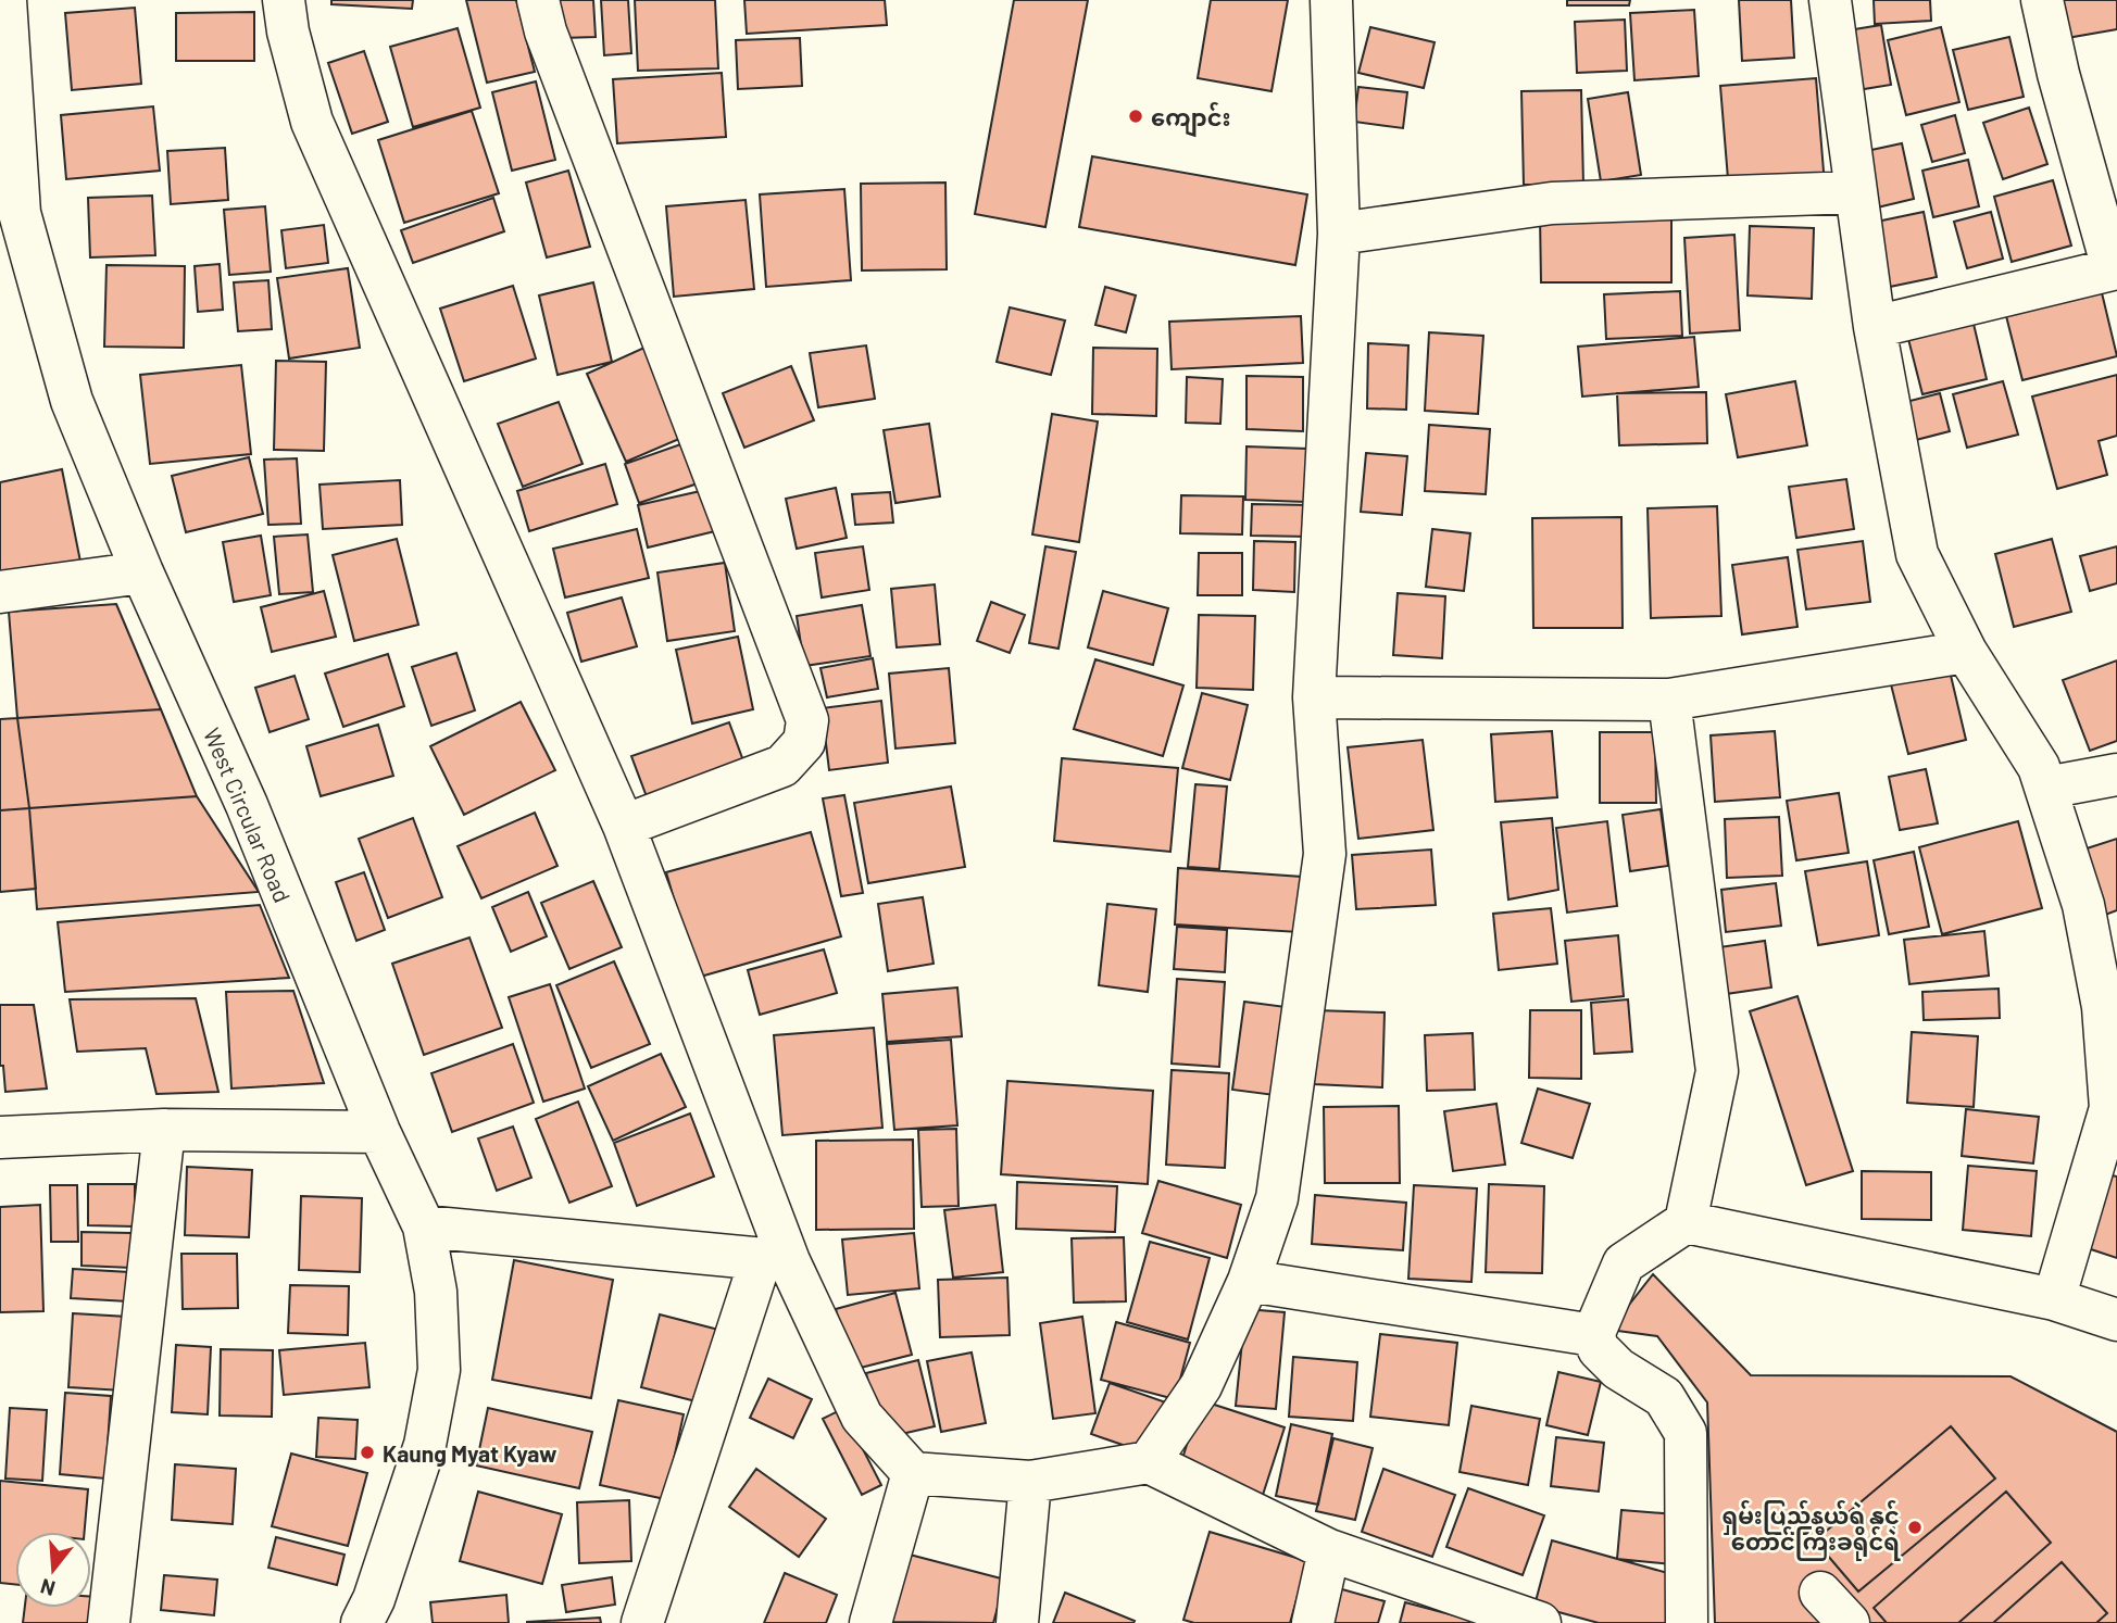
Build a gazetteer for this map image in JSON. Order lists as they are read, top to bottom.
{
  "streets": {
    "street": ["West Circular Road"]
  },
  "places": ["ကျောင်း", "Kaung Myat Kyaw", "ရှမ်းပြည်နယ်ရဲ နှင့် တောင်ကြီးခရိုင်ရဲ"],
  "north": "bottom"
}
